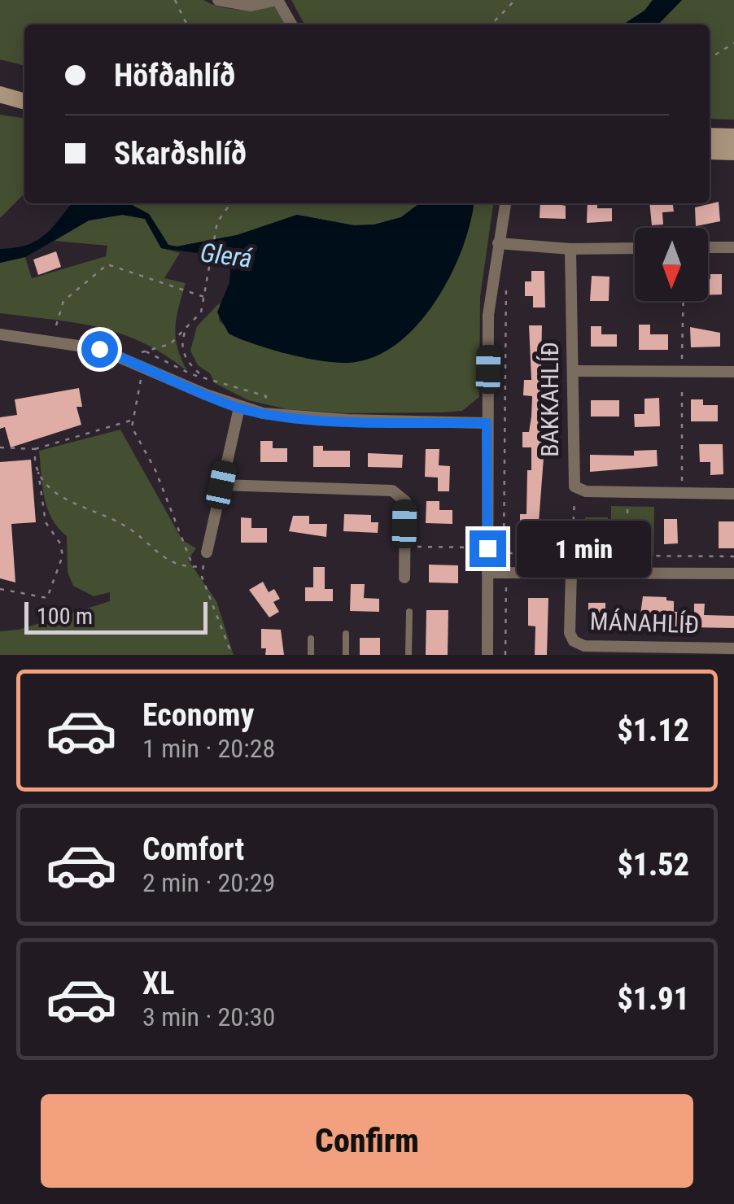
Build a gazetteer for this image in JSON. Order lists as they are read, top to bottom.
{
  "streets": {
    "street": ["BAKKAHLÍÐ", "MÁNAHLÍÐ"]
  },
  "water": ["Glerá"],
  "scale_bar": "100 m",
  "north": "bottom",
  "page": {
    "banner": ["Höfðahlíð", "Skarðshlíð"],
    "bubble": "1 min",
    "scale": "100 m",
    "list": [
      {
        "name": "Economy",
        "note": "1 min · 20:28",
        "value": "$1.12"
      },
      {
        "name": "Comfort",
        "note": "2 min · 20:29",
        "value": "$1.52"
      },
      {
        "name": "XL",
        "note": "3 min · 20:30",
        "value": "$1.91"
      }
    ],
    "buttons": "Confirm"
  }
}
